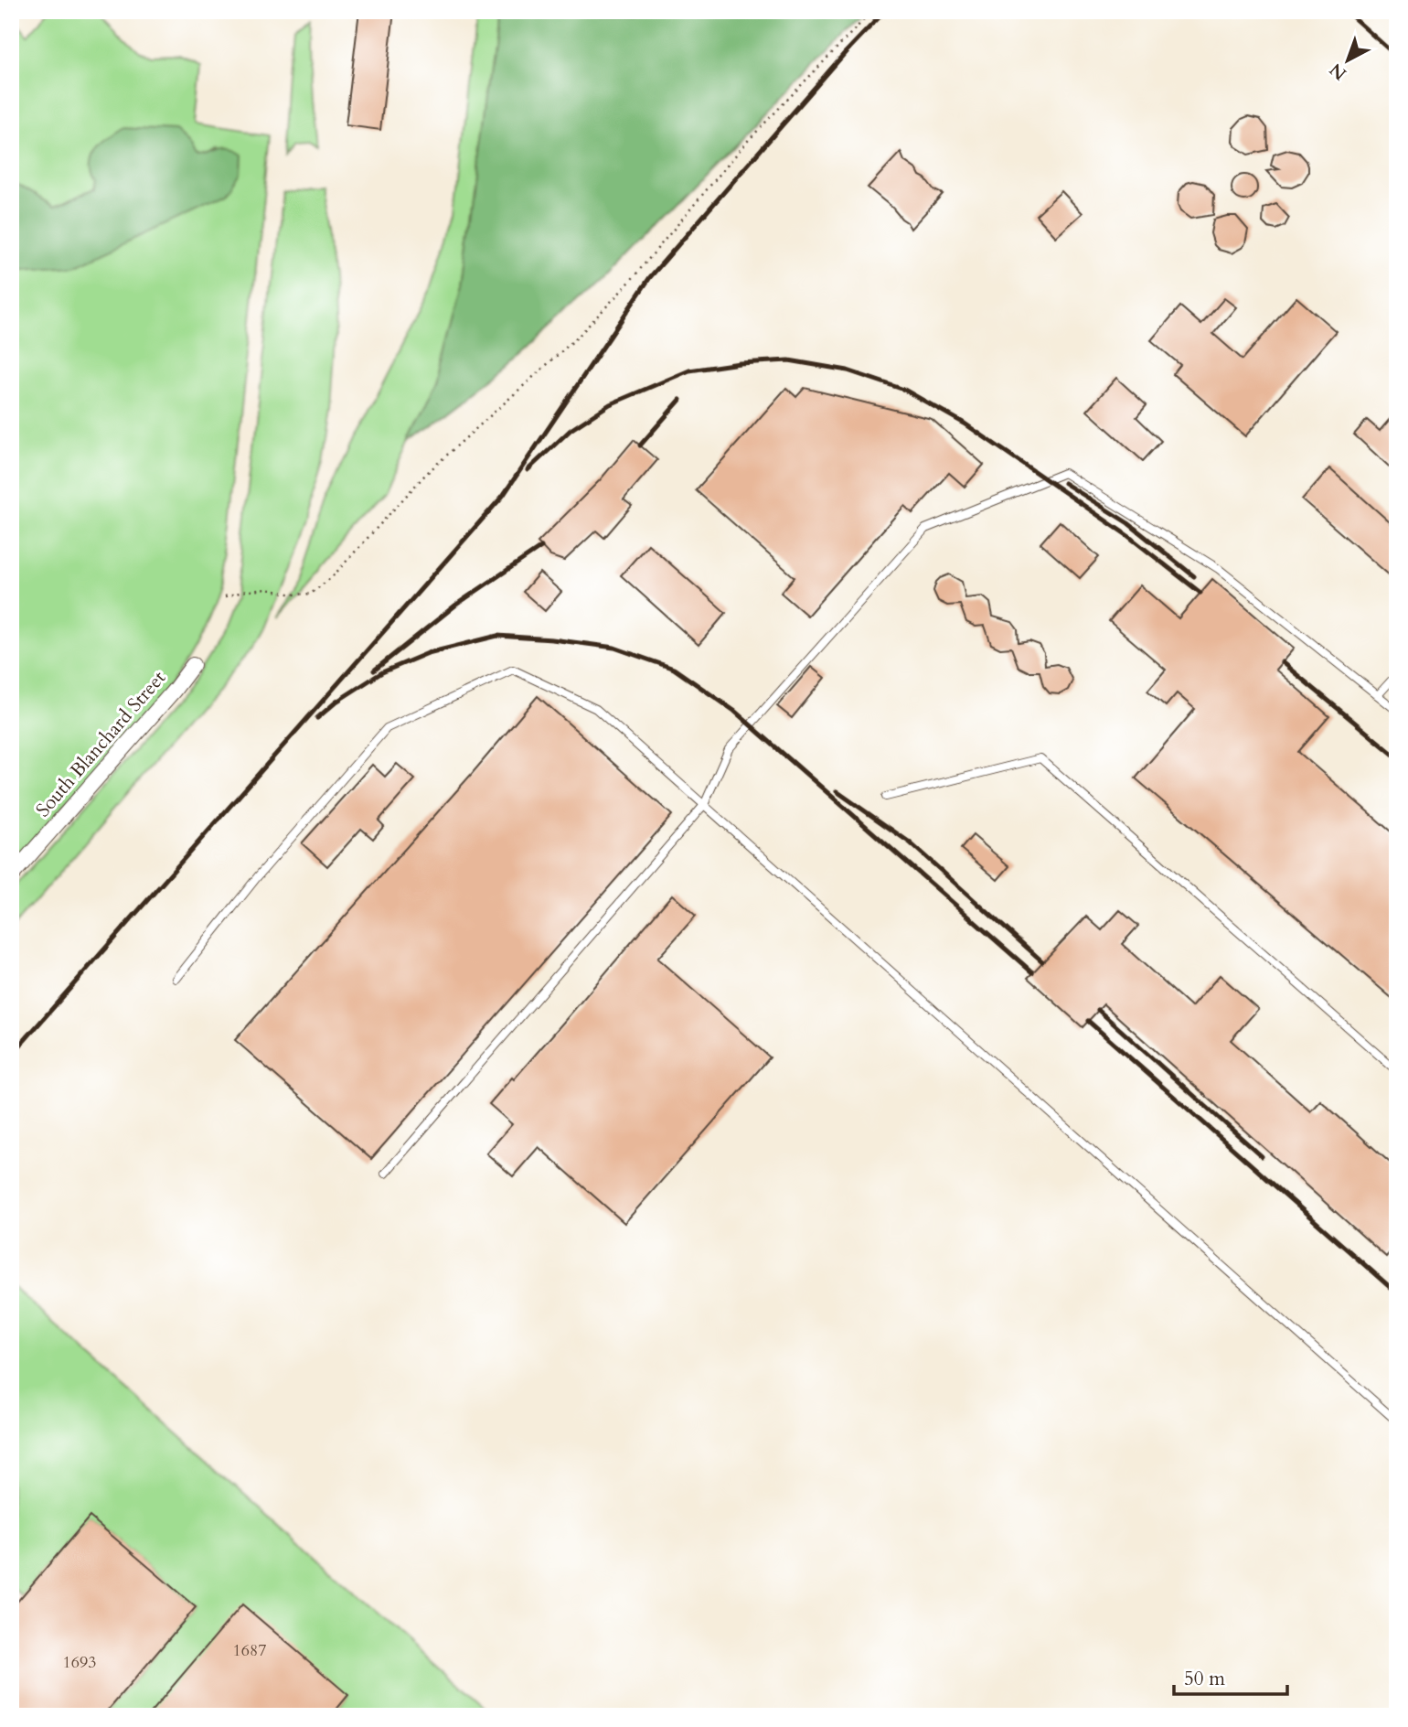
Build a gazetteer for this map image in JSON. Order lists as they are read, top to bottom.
{
  "streets": {
    "street": ["South Blanchard Street"]
  },
  "house_numbers": ["1687", "1693"],
  "scale_bar": "50 m",
  "north": "bottom left"
}
